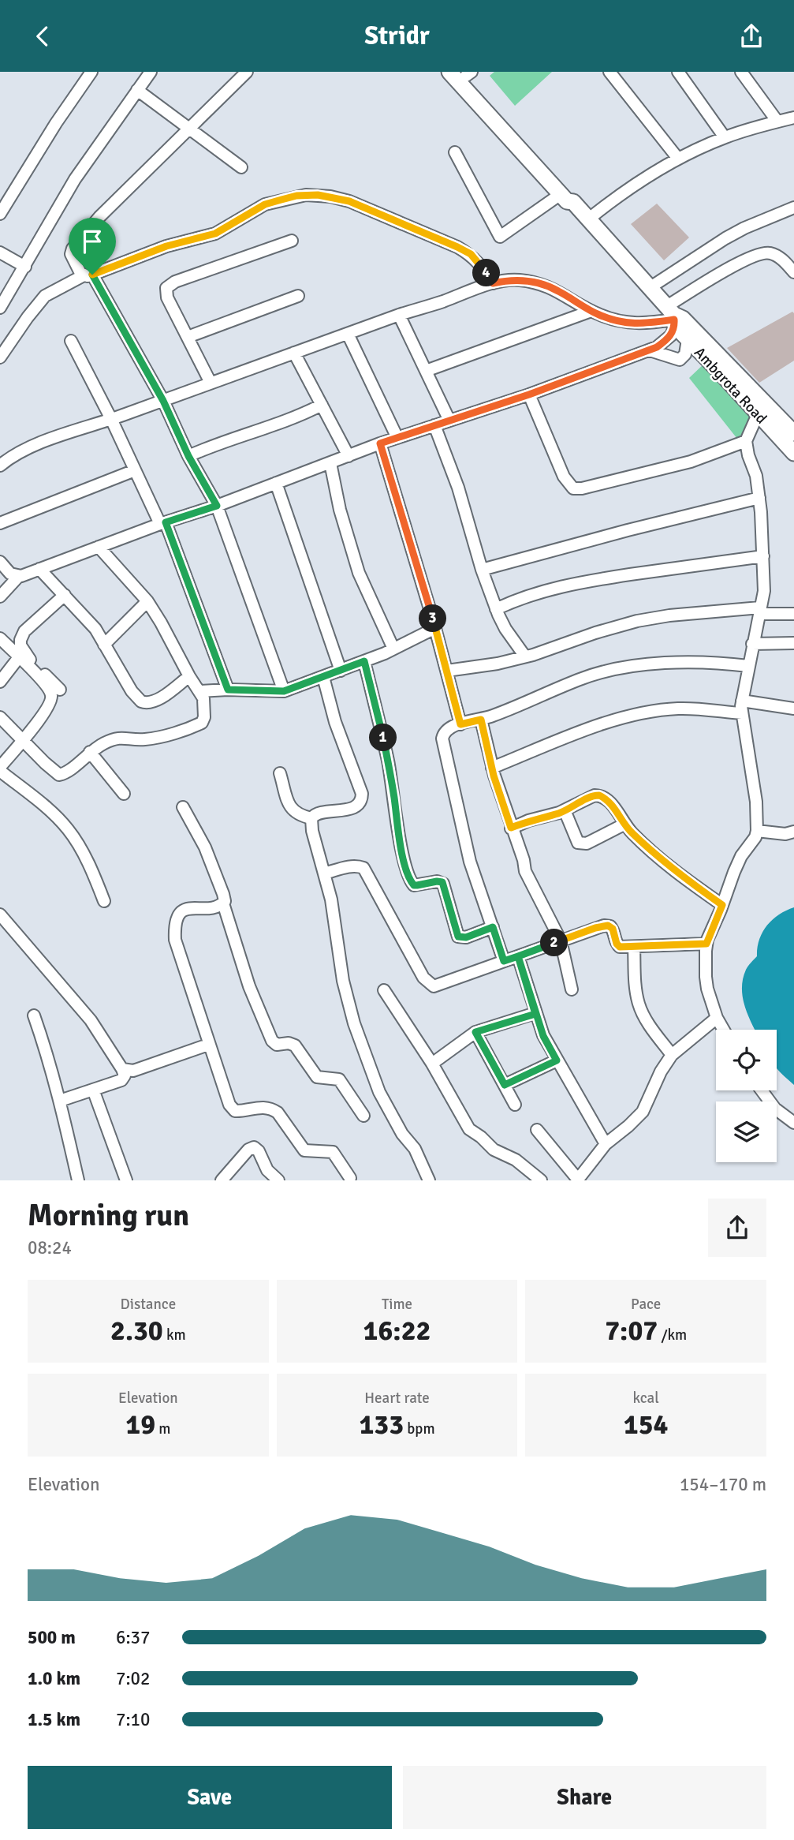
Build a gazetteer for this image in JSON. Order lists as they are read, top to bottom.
{
  "streets": {
    "main road": ["Ambgrota Road"]
  },
  "page": {
    "header": "Stridr",
    "pins": [
      "4",
      "3",
      "1",
      "2"
    ],
    "heading": ["Morning run", "08:24"],
    "stats": [
      ["Distance", "2.30 km"],
      ["Time", "16:22"],
      ["Pace", "7:07 /km"],
      ["Elevation", "19 m"],
      ["Heart rate", "133 bpm"],
      ["kcal", "154"]
    ],
    "chart": ["Elevation", "154–170 m"],
    "list": [
      {
        "name": "500 m",
        "note": "6:37"
      },
      {
        "name": "1.0 km",
        "note": "7:02"
      },
      {
        "name": "1.5 km",
        "note": "7:10"
      }
    ],
    "buttons": ["Save", "Share"]
  }
}
